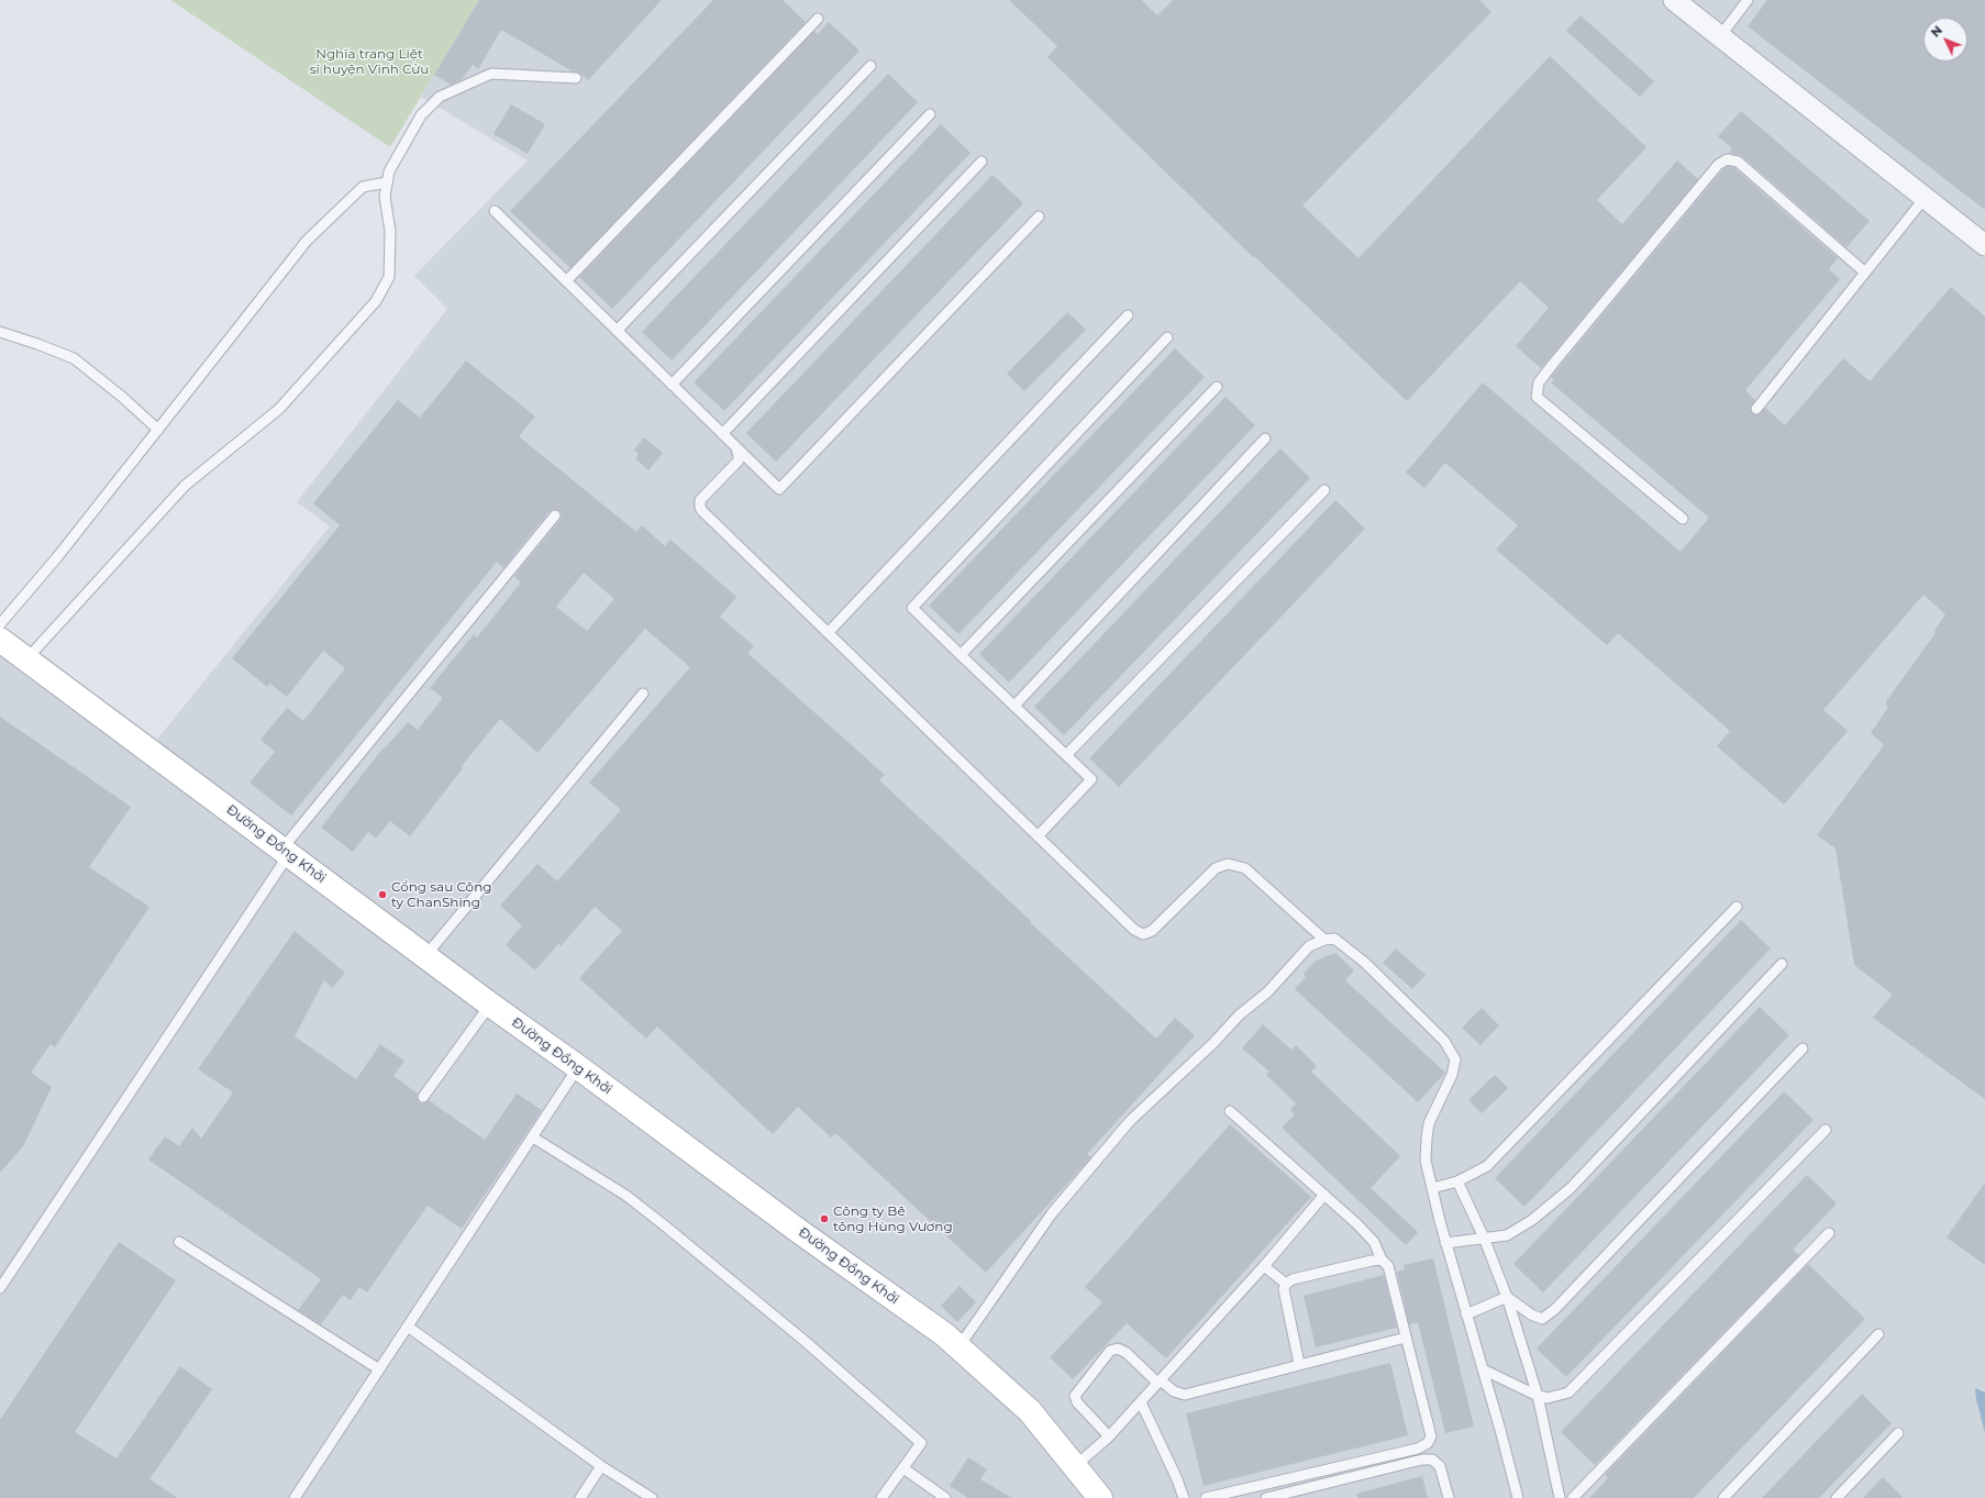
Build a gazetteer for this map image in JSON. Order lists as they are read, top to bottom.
{
  "streets": {
    "main road": ["Đường Đồng Khởi"]
  },
  "parks": ["Nghĩa trang Liệt sĩ huyện Vĩnh Cửu"],
  "places": ["Cổng sau Công ty ChanShing", "Công ty Bê tông Hùng Vương"],
  "north": "top left"
}
